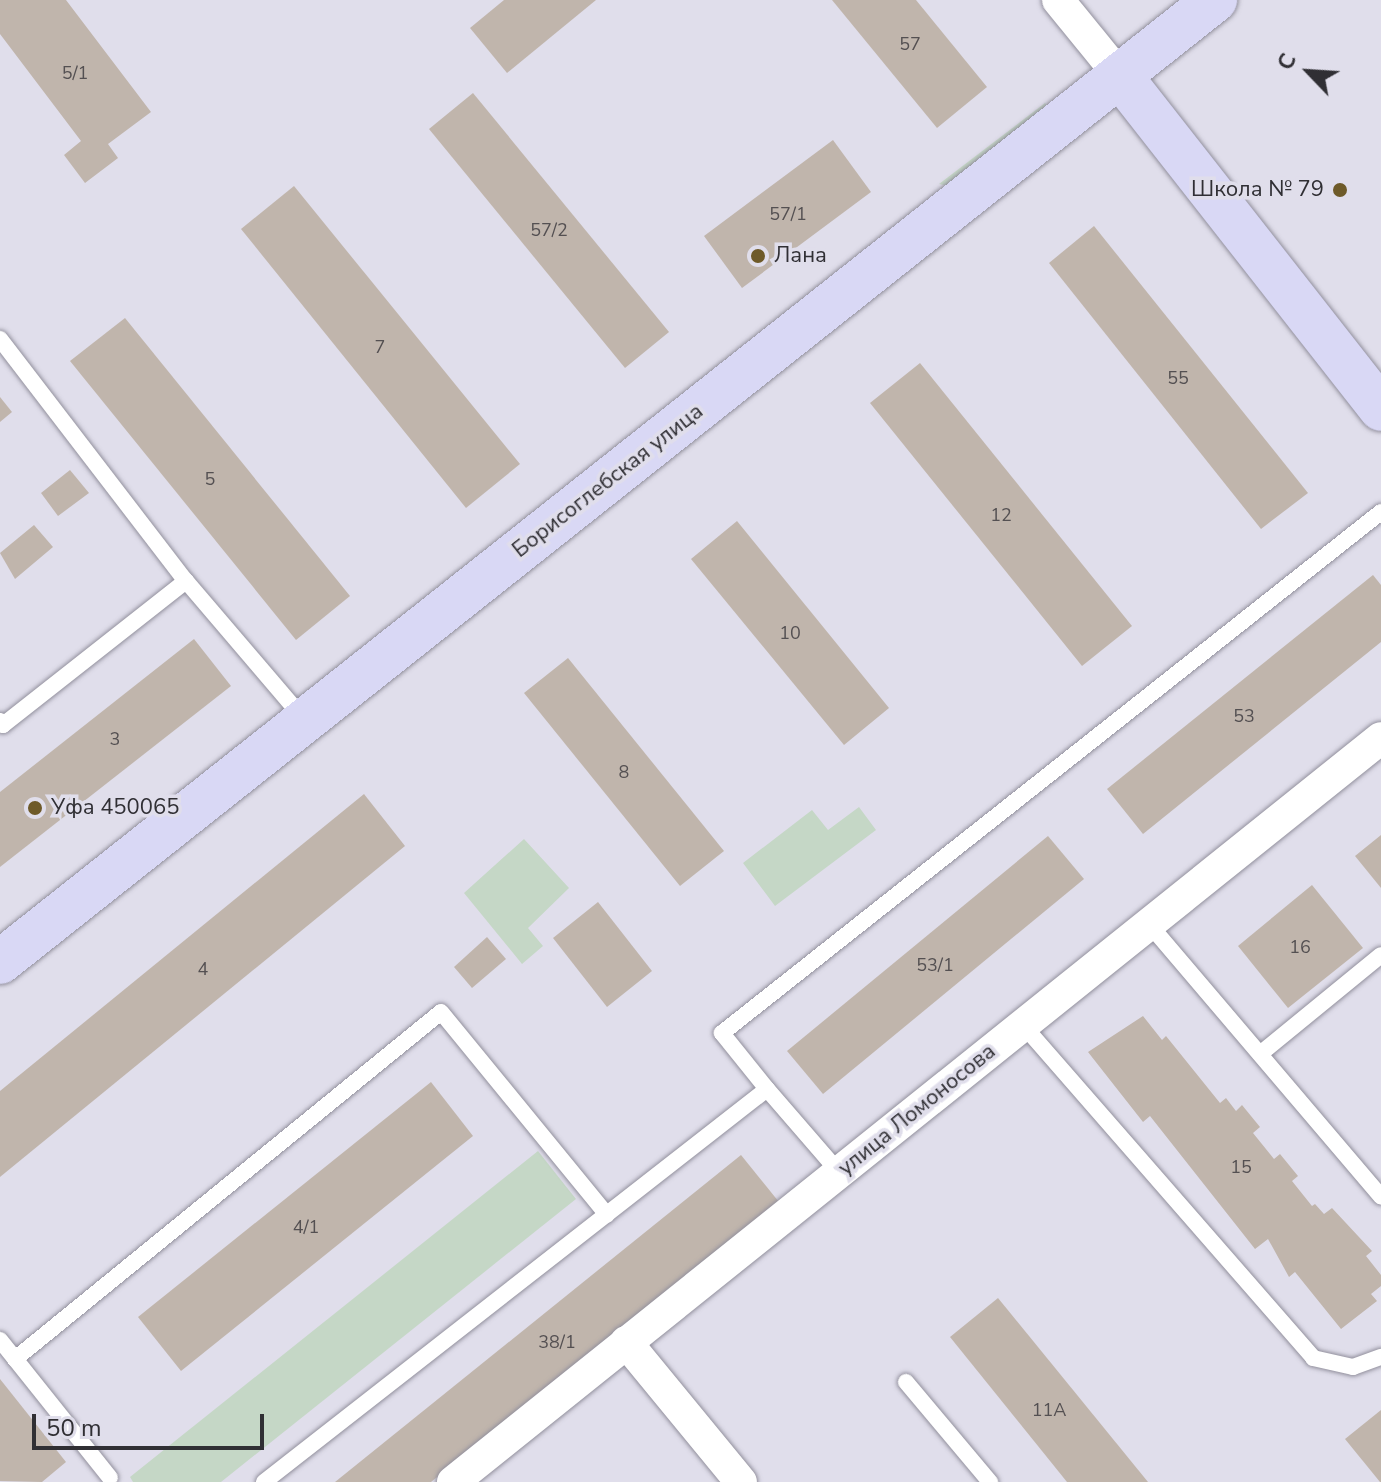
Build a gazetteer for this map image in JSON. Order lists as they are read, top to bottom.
{
  "streets": {
    "street": ["Борисоглебская улица", "улица Ломоносова"]
  },
  "places": ["Школа № 79", "Лана", "Уфа 450065"],
  "house_numbers": [
    "57",
    "5/1",
    "57/1",
    "57/2",
    "7",
    "55",
    "5",
    "12",
    "10",
    "53",
    "3",
    "8",
    "16",
    "53/1",
    "4",
    "15",
    "4/1",
    "38/1",
    "11А"
  ],
  "scale_bar": "50 m",
  "north": "top left"
}
